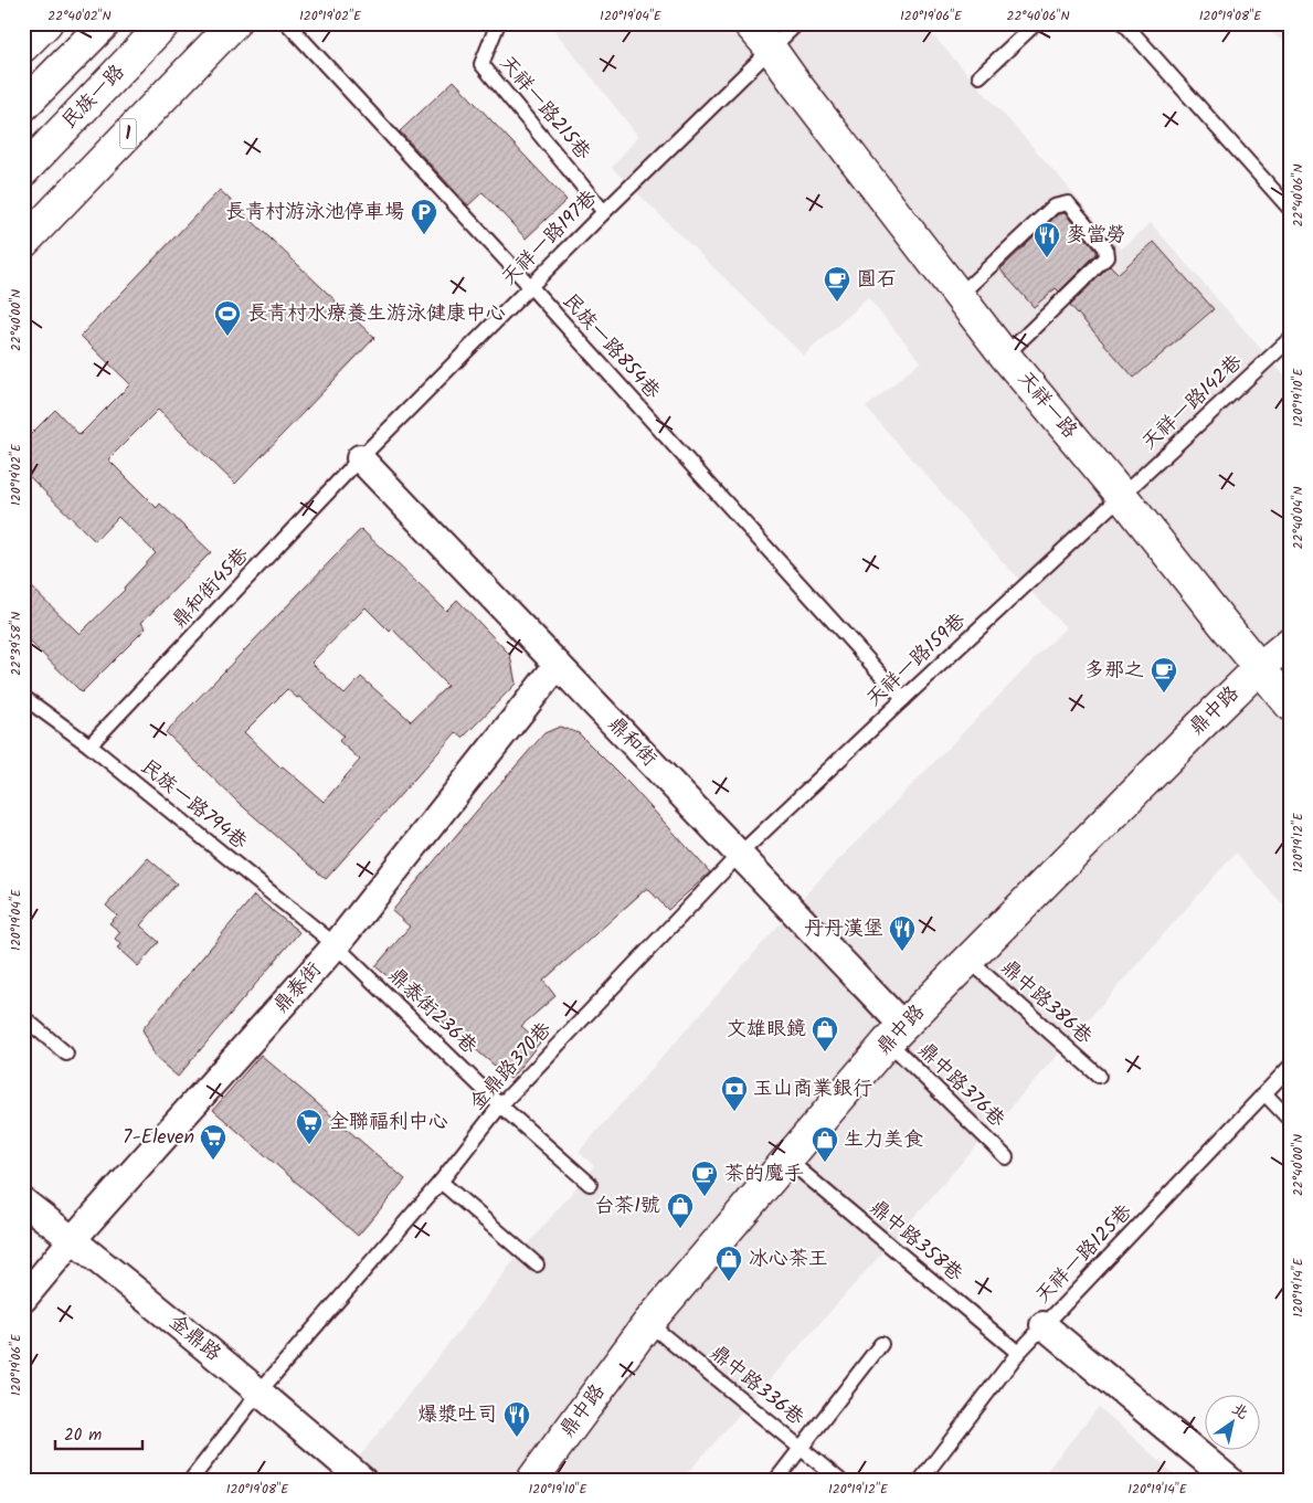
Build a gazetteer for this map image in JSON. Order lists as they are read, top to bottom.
{
  "streets": {
    "street": [
      "民族一路",
      "1",
      "天祥一路",
      "鼎中路",
      "鼎和街",
      "鼎泰街",
      "金鼎路"
    ],
    "lane": [
      "天祥一路215巷",
      "天祥一路197巷",
      "民族一路854巷",
      "天祥一路142巷",
      "鼎和街45巷",
      "天祥一路159巷",
      "民族一路794巷",
      "鼎中路386巷",
      "鼎泰街236巷",
      "金鼎路370巷",
      "鼎中路376巷",
      "鼎中路358巷",
      "天祥一路125巷",
      "鼎中路336巷"
    ]
  },
  "crossings": [
    ["天祥一路215巷", "天祥一路197巷"],
    ["天祥一路197巷", "民族一路854巷"],
    ["天祥一路197巷", "天祥一路"],
    ["天祥一路197巷", "鼎和街45巷"],
    ["天祥一路197巷", "鼎和街"],
    ["民族一路854巷", "天祥一路159巷"],
    ["天祥一路142巷", "天祥一路"],
    ["天祥一路142巷", "天祥一路159巷"],
    ["天祥一路", "天祥一路159巷"],
    ["天祥一路", "鼎中路"],
    ["鼎和街45巷", "鼎和街"],
    ["鼎和街45巷", "民族一路794巷"],
    ["天祥一路159巷", "鼎和街"],
    ["天祥一路159巷", "金鼎路370巷"],
    ["鼎中路", "鼎和街"],
    ["鼎中路", "鼎中路386巷"],
    ["鼎中路", "鼎中路376巷"],
    ["鼎中路", "鼎中路358巷"],
    ["鼎中路", "鼎中路336巷"],
    ["鼎和街", "鼎泰街"],
    ["鼎和街", "金鼎路370巷"],
    ["鼎和街", "鼎中路376巷"],
    ["民族一路794巷", "鼎泰街"],
    ["民族一路794巷", "鼎泰街236巷"],
    ["鼎泰街", "鼎泰街236巷"],
    ["鼎泰街", "金鼎路"],
    ["鼎泰街236巷", "金鼎路370巷"],
    ["金鼎路370巷", "金鼎路"],
    ["鼎中路358巷", "天祥一路125巷"]
  ],
  "places": {
    "parking": ["長青村游泳池停車場"],
    "restaurant": ["麥當勞", "丹丹漢堡", "爆漿吐司"],
    "cafe": ["圓石", "多那之", "茶的魔手"],
    "sports": ["長青村水療養生游泳健康中心"],
    "shop": [
      "文雄眼鏡",
      "生力美食",
      "台茶1號",
      "冰心茶王"
    ],
    "bank": ["玉山商業銀行"],
    "supermarket": ["全聯福利中心", "7-Eleven"]
  },
  "scale_bar": "20 m",
  "north": "top right",
  "coordinates": [
    "22°40'02\"N",
    "120°19'02\"E",
    "120°19'04\"E",
    "120°19'06\"E",
    "22°40'06\"N",
    "120°19'08\"E",
    "22°40'00\"N",
    "120°19'10\"E",
    "22°40'04\"N",
    "22°39'58\"N",
    "120°19'12\"E",
    "120°19'14\"E"
  ]
}
